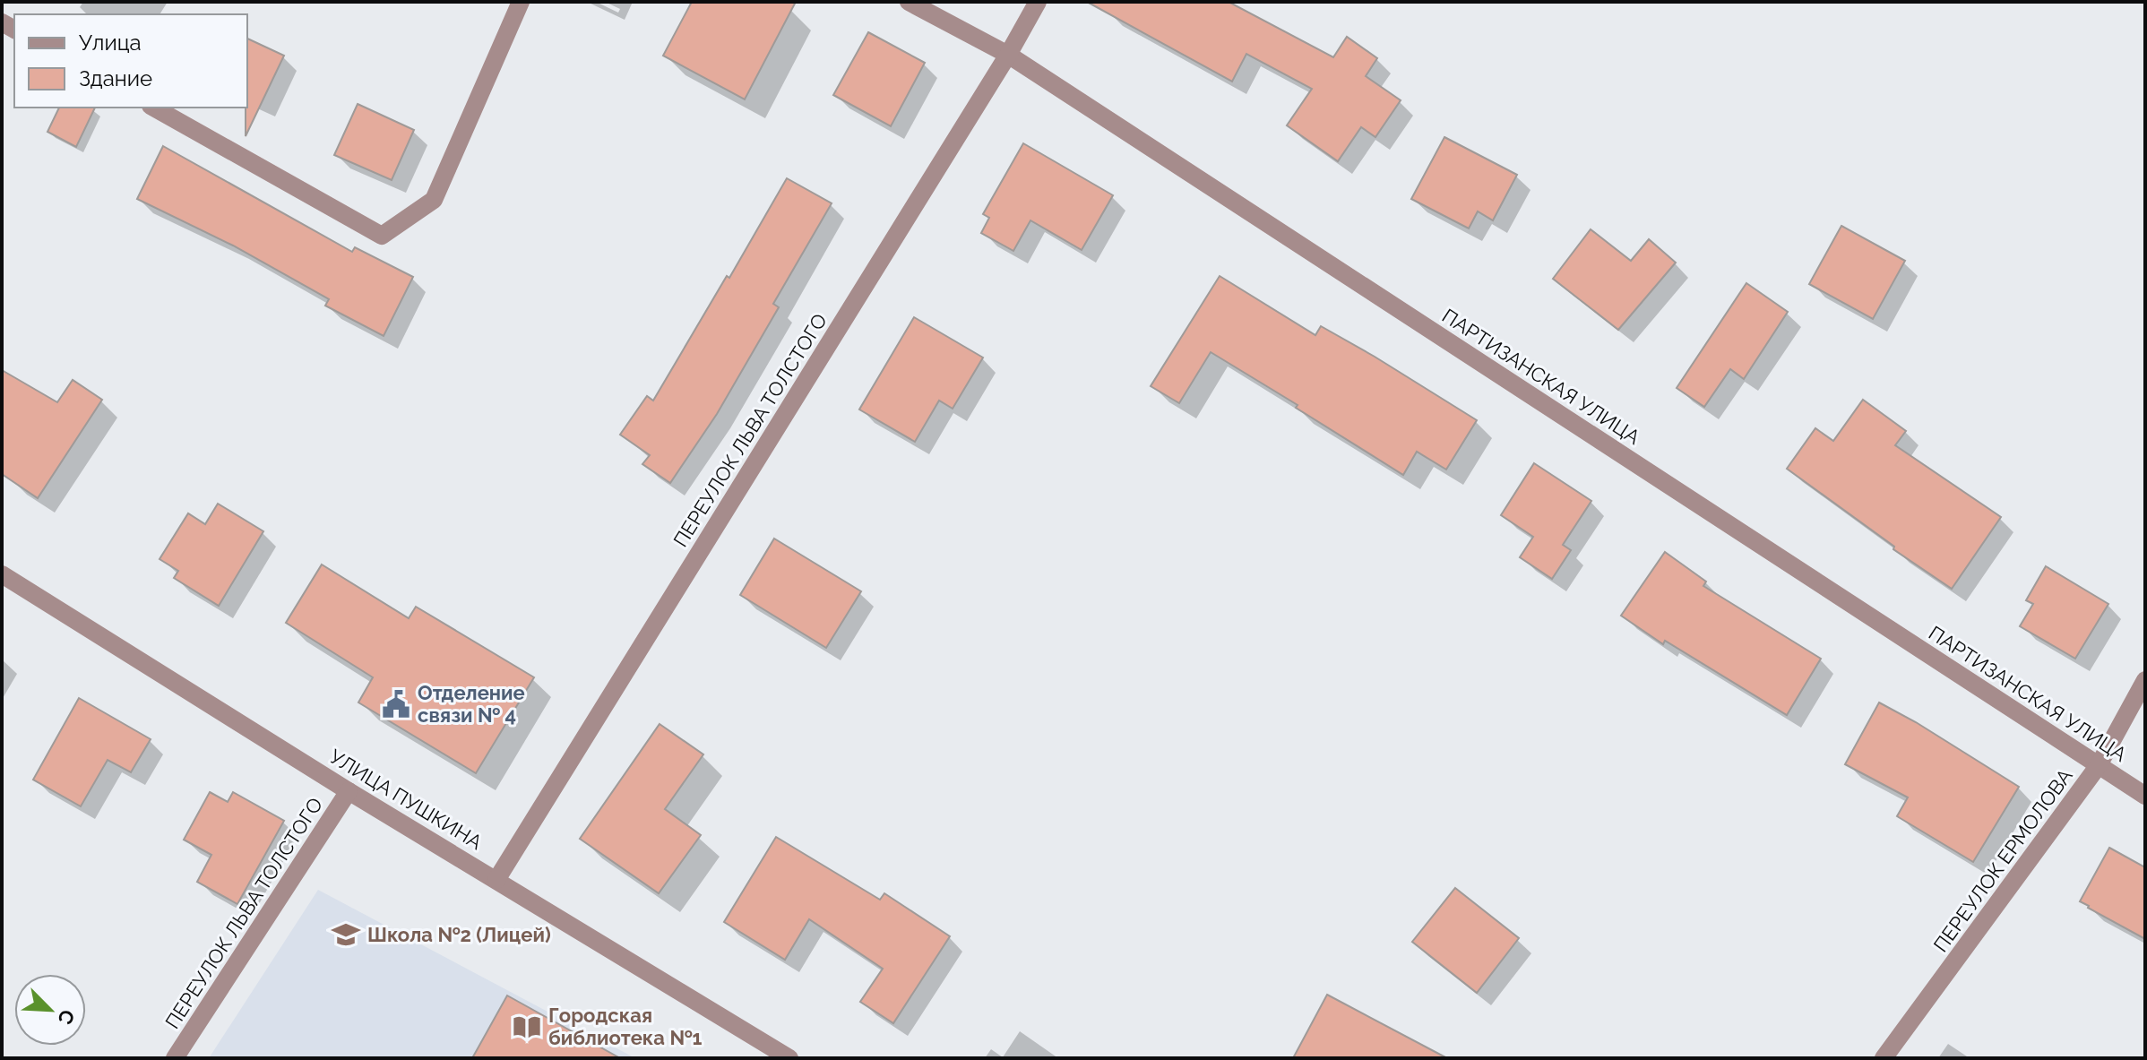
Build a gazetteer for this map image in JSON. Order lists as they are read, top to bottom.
{
  "streets": {
    "street": [
      "ПАРТИЗАНСКАЯ УЛИЦА",
      "ПЕРЕУЛОК ЛЬВА ТОЛСТОГО",
      "УЛИЦА ПУШКИНА",
      "ПЕРЕУЛОК ЕРМОЛОВА"
    ]
  },
  "crossings": [
    ["ПАРТИЗАНСКАЯ УЛИЦА", "ПЕРЕУЛОК ЛЬВА ТОЛСТОГО"],
    ["ПАРТИЗАНСКАЯ УЛИЦА", "ПЕРЕУЛОК ЕРМОЛОВА"],
    ["ПЕРЕУЛОК ЛЬВА ТОЛСТОГО", "УЛИЦА ПУШКИНА"]
  ],
  "places": {
    "public building": ["Отделение связи № 4"],
    "school or university": ["Школа №2 (Лицей)"],
    "library": ["Городская библиотека №1"]
  },
  "legend": ["Улица", "Здание"],
  "north": "bottom right"
}
